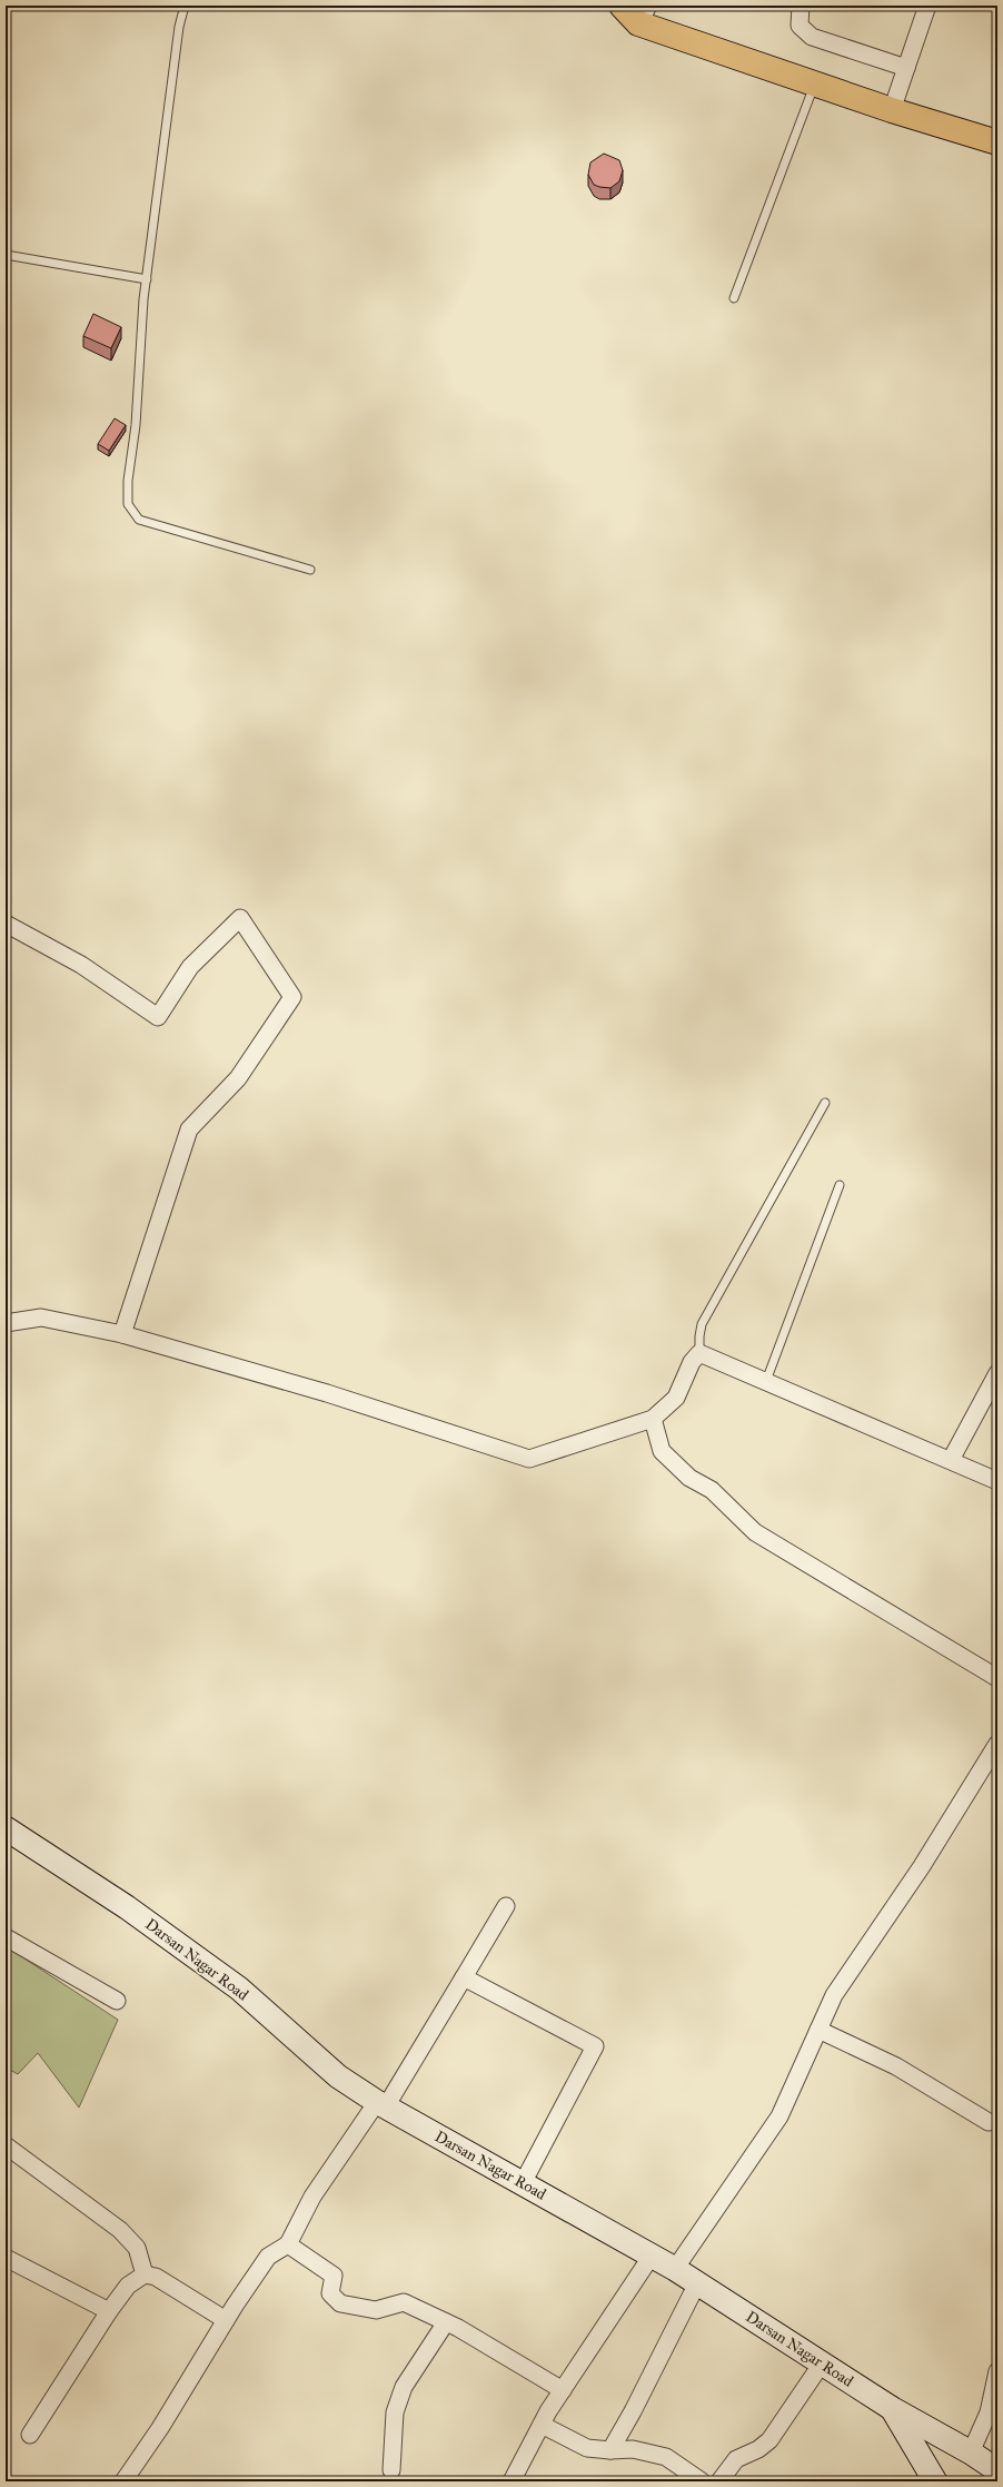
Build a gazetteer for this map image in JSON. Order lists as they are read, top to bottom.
{
  "streets": {
    "street": ["Darsan Nagar Road"]
  }
}
